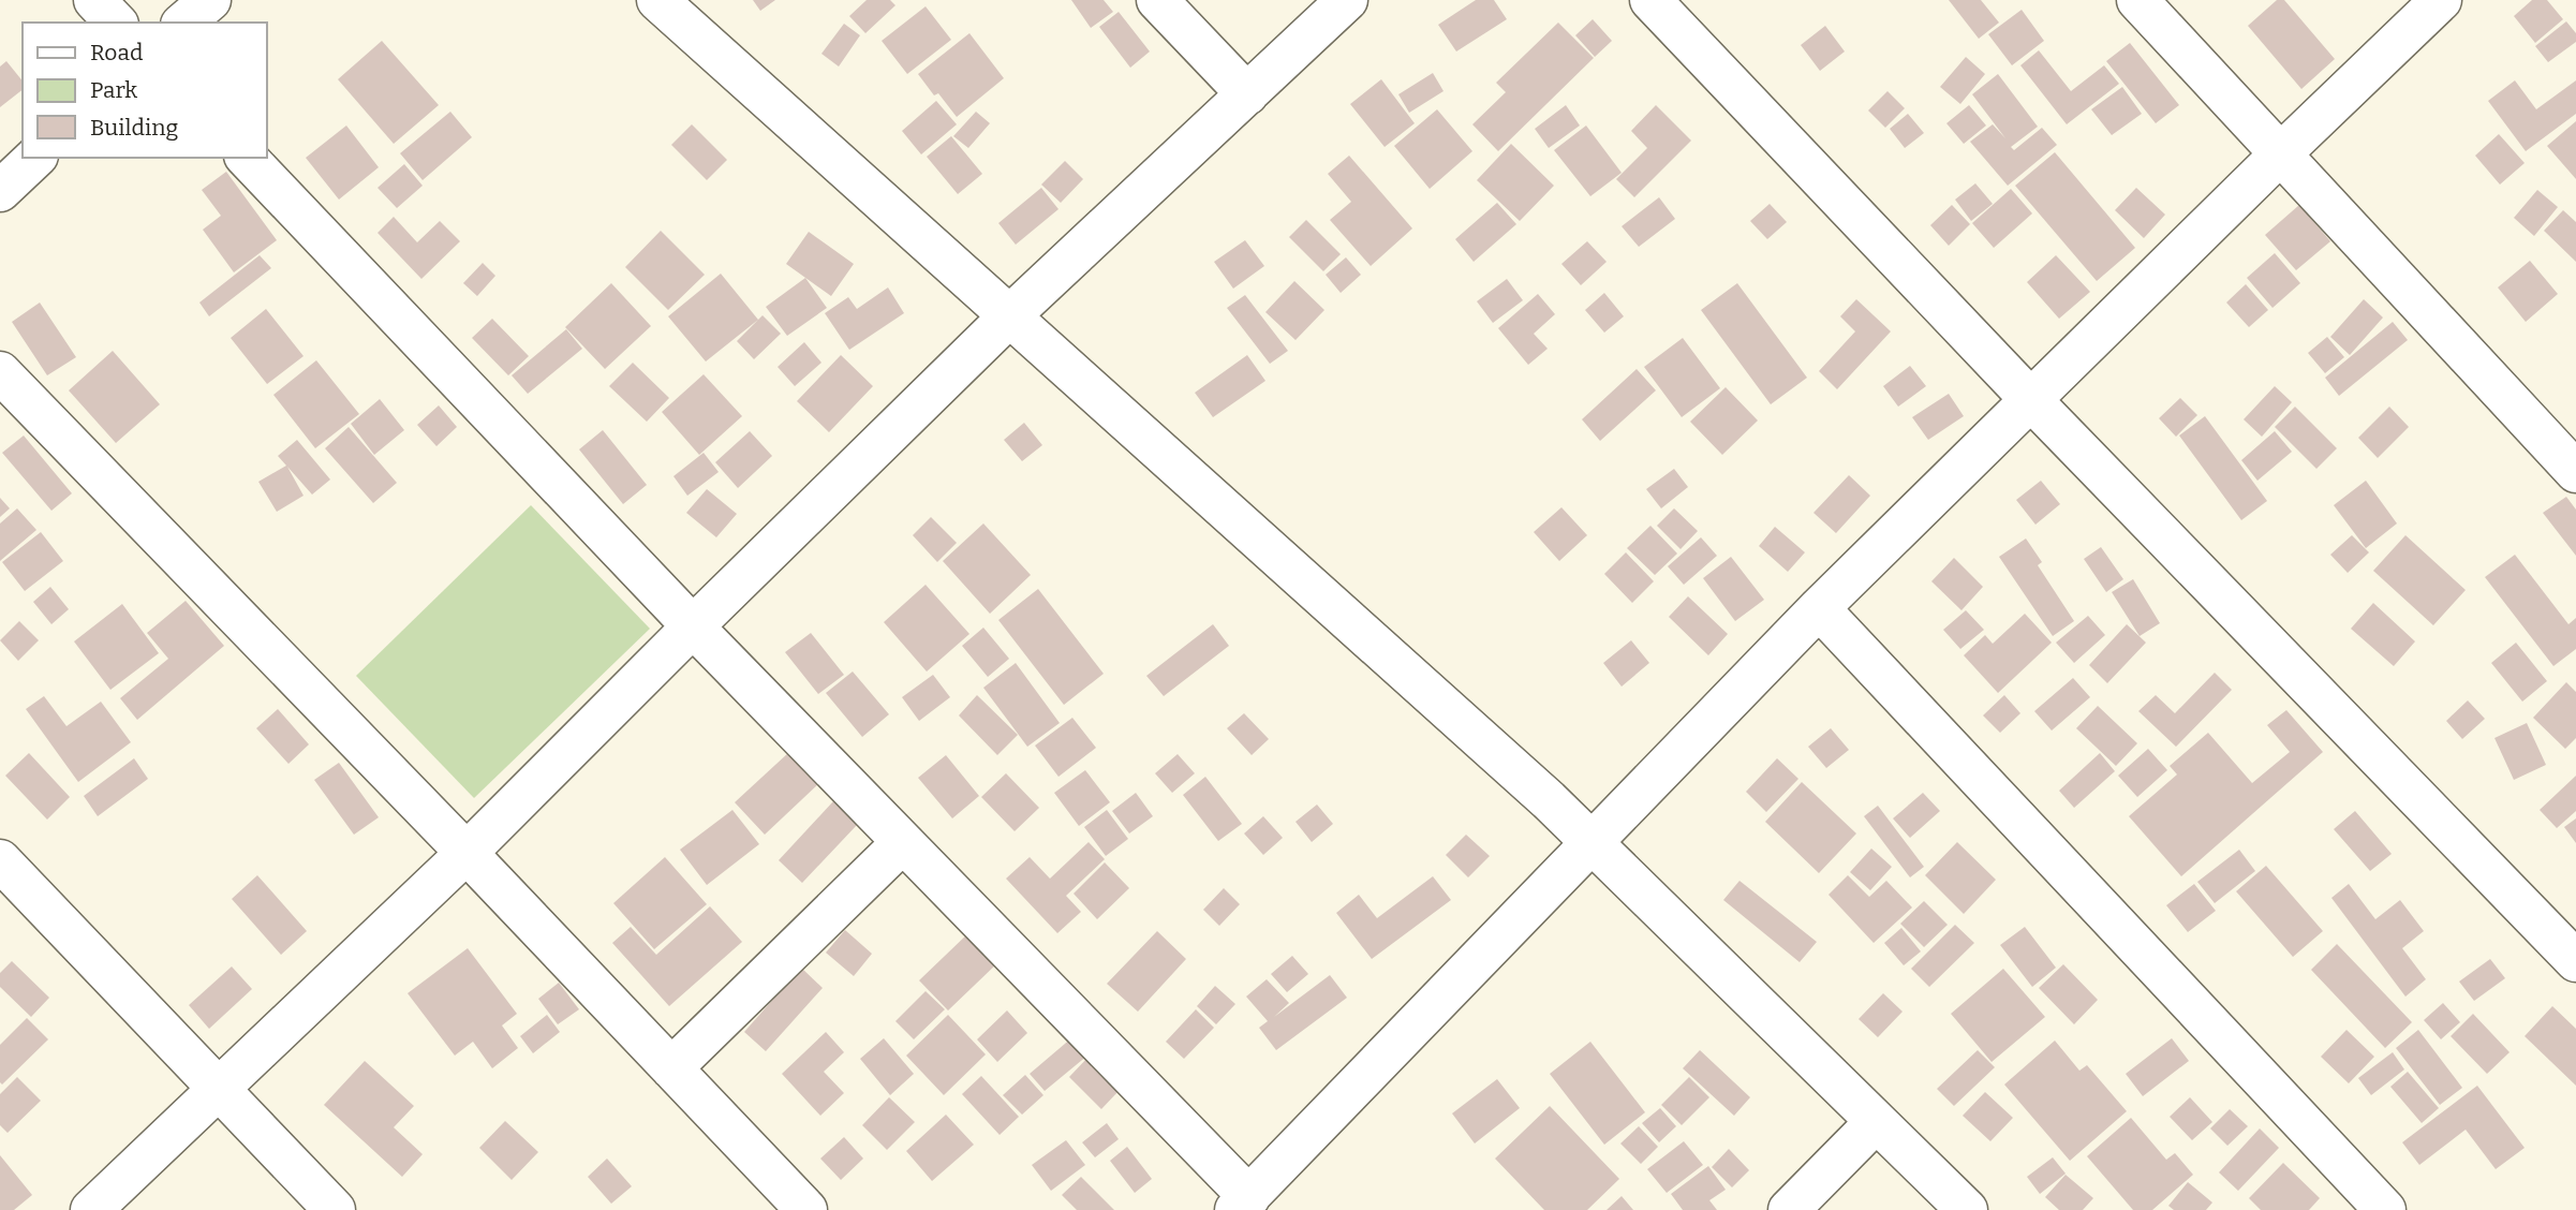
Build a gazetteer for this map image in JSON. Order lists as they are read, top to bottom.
{
  "legend": ["Road", "Park", "Building"]
}
